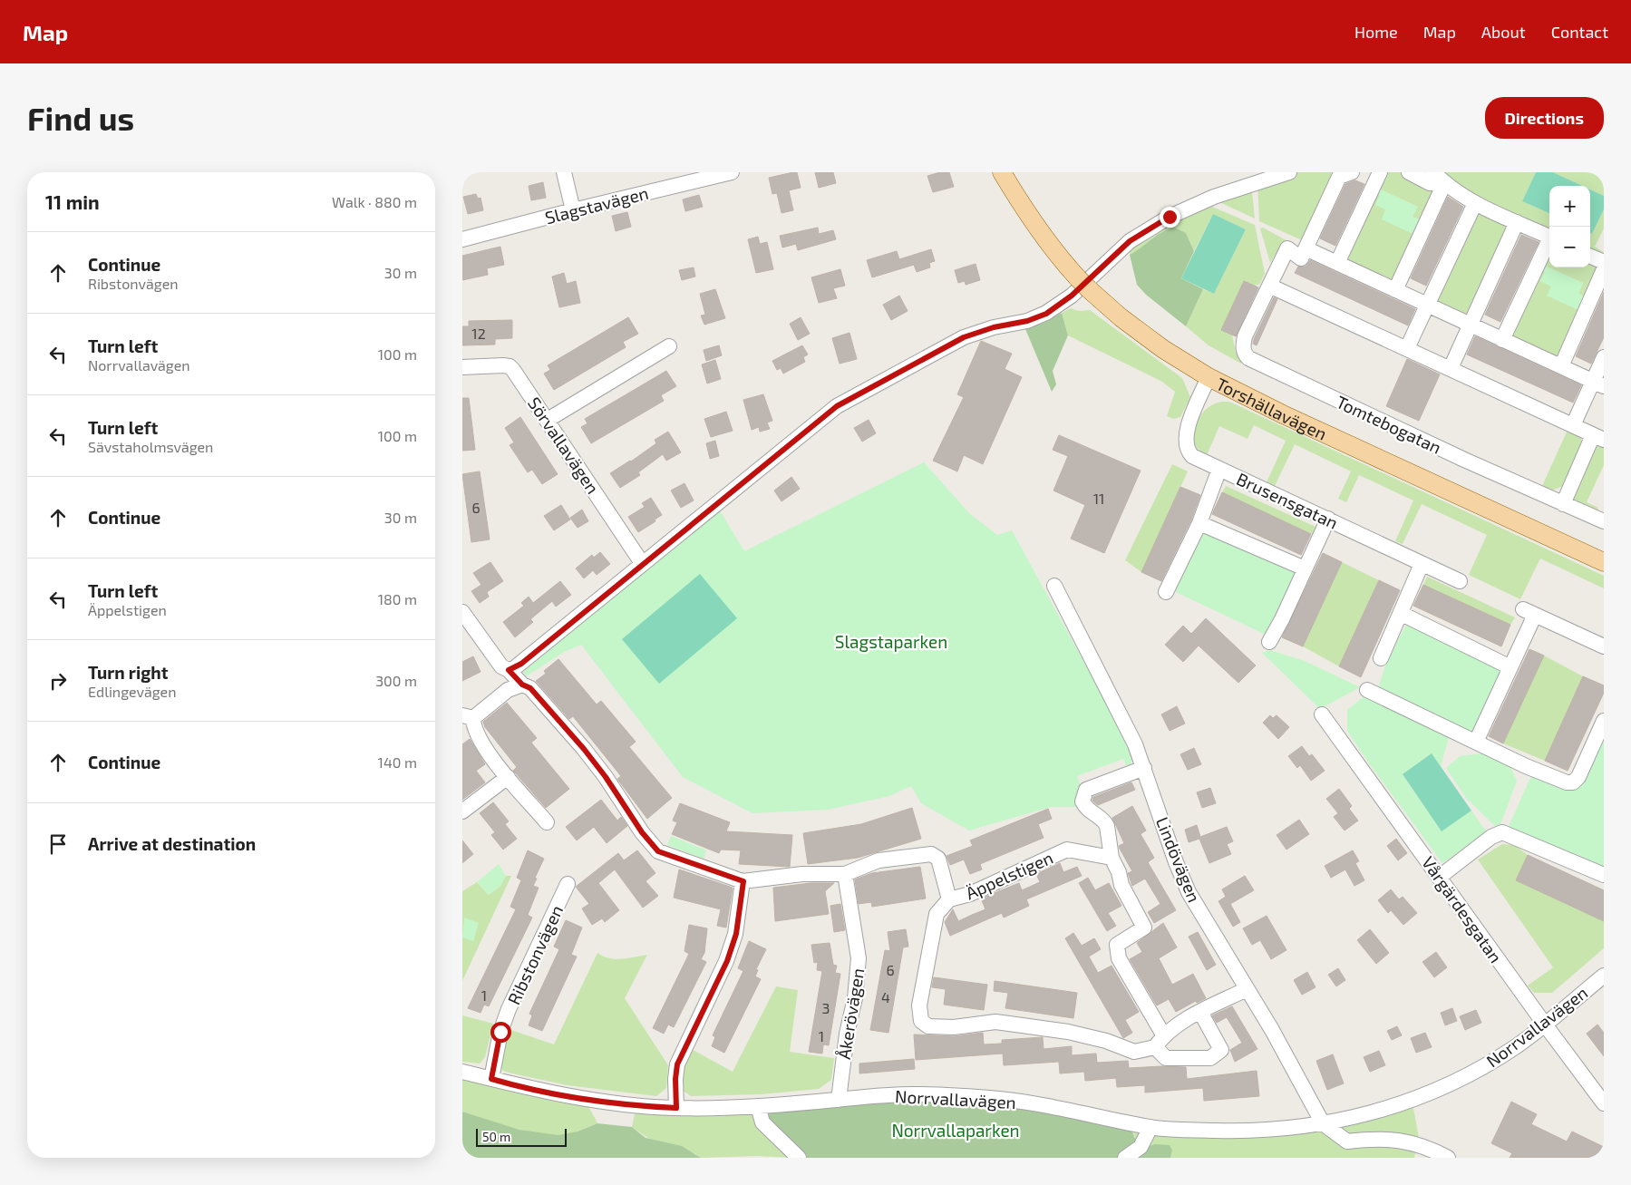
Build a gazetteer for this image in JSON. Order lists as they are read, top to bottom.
{
  "streets": {
    "main road": ["Torshällavägen"],
    "street": [
      "Slagstavägen",
      "Tomtebogatan",
      "Sörvallavägen",
      "Brusensgatan",
      "Lindövägen",
      "Äppelstigen",
      "Vårgärdesgatan",
      "Ribstonvägen",
      "Åkerövägen",
      "Norrvallavägen"
    ]
  },
  "crossings": [
    ["Torshällavägen", "Brusensgatan"],
    ["Lindövägen", "Norrvallavägen"],
    ["Äppelstigen", "Åkerövägen"],
    ["Vårgärdesgatan", "Norrvallavägen"],
    ["Ribstonvägen", "Norrvallavägen"],
    ["Åkerövägen", "Norrvallavägen"]
  ],
  "parks": ["Slagstaparken", "Norrvallaparken"],
  "house_numbers": [
    "12",
    "11",
    "6",
    "6",
    "1",
    "4",
    "3",
    "1"
  ],
  "scale_bar": "50 m",
  "page": {
    "header": "Map",
    "nav": [
      "Home",
      "Map",
      "About",
      "Contact"
    ],
    "buttons": "Directions",
    "title": "Find us",
    "heading": ["11 min", "Walk · 880 m"],
    "map_buttons": ["+", "−"],
    "list": [
      ["Continue", "Ribstonvägen", "30 m"],
      ["Turn left", "Norrvallavägen", "100 m"],
      ["Turn left", "Sävstaholmsvägen", "100 m"],
      ["Continue", "30 m"],
      ["Turn left", "Äppelstigen", "180 m"],
      ["Turn right", "Edlingevägen", "300 m"],
      ["Continue", "140 m"],
      "Arrive at destination"
    ],
    "scale": "50 m"
  }
}
